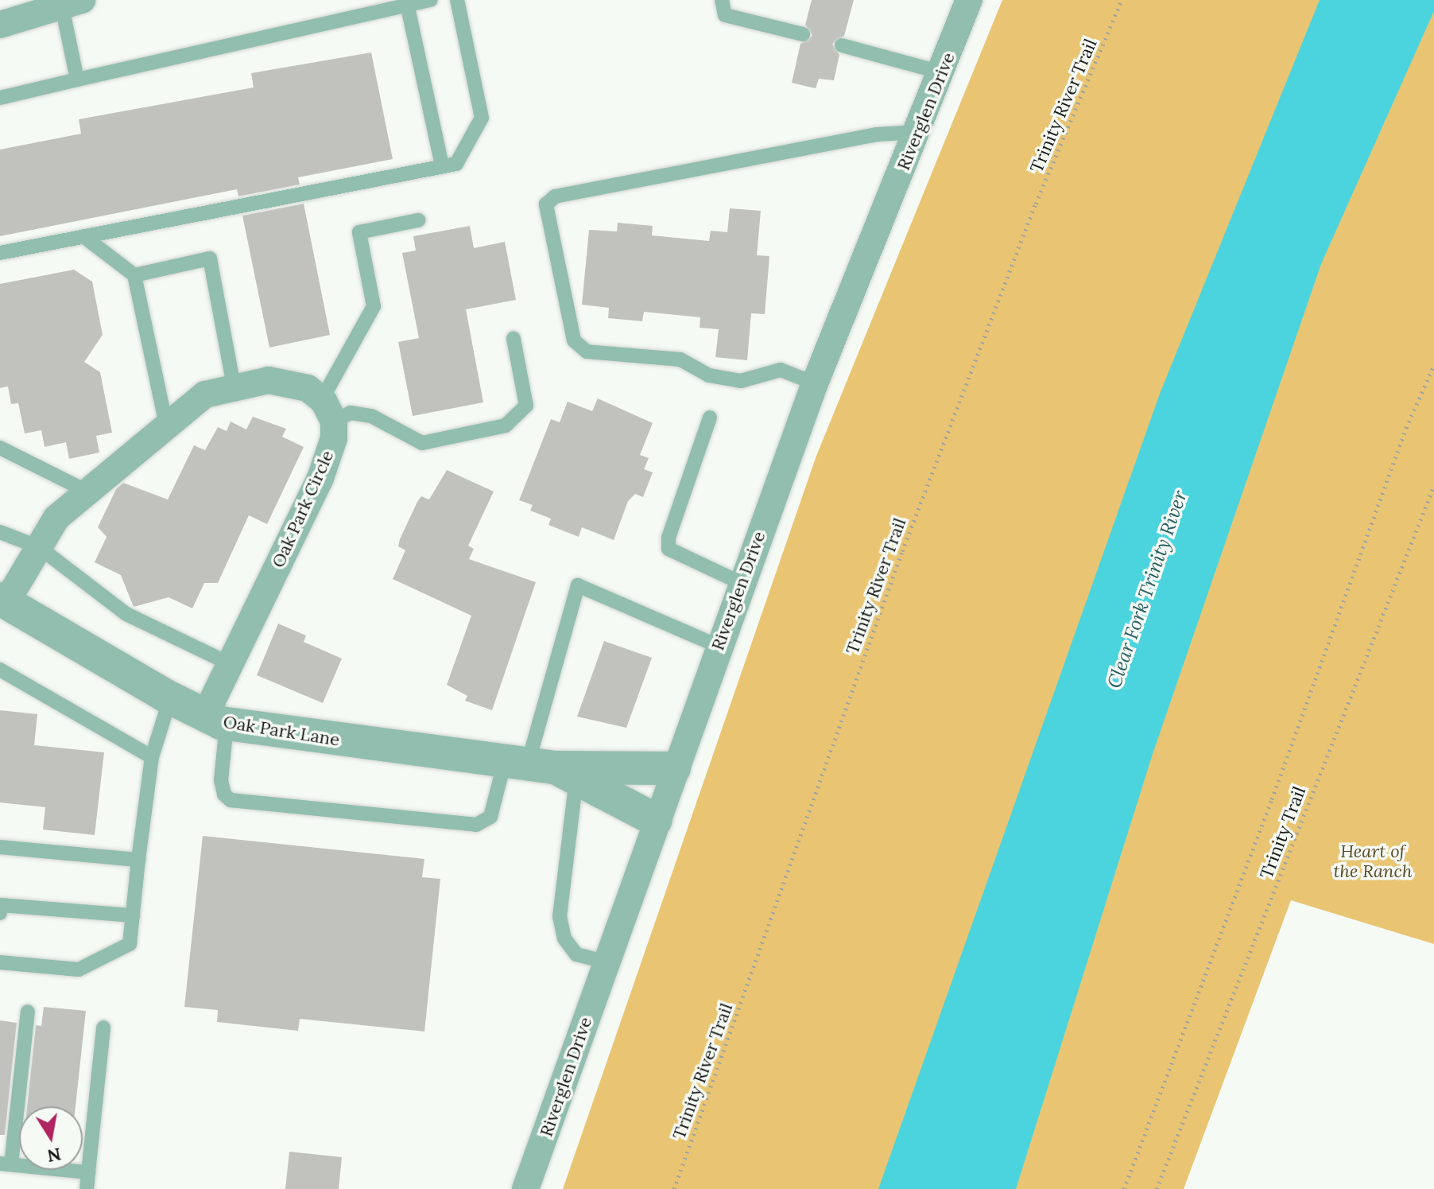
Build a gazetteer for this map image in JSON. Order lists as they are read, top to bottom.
{
  "streets": {
    "street": ["Riverglen Drive", "Oak Park Circle", "Oak Park Lane"],
    "path": ["Trinity River Trail", "Trinity Trail"]
  },
  "crossings": [
    ["Riverglen Drive", "Oak Park Lane"],
    ["Oak Park Circle", "Oak Park Lane"]
  ],
  "water": ["Clear Fork Trinity River"],
  "parks": ["Heart of the Ranch"],
  "north": "bottom"
}
